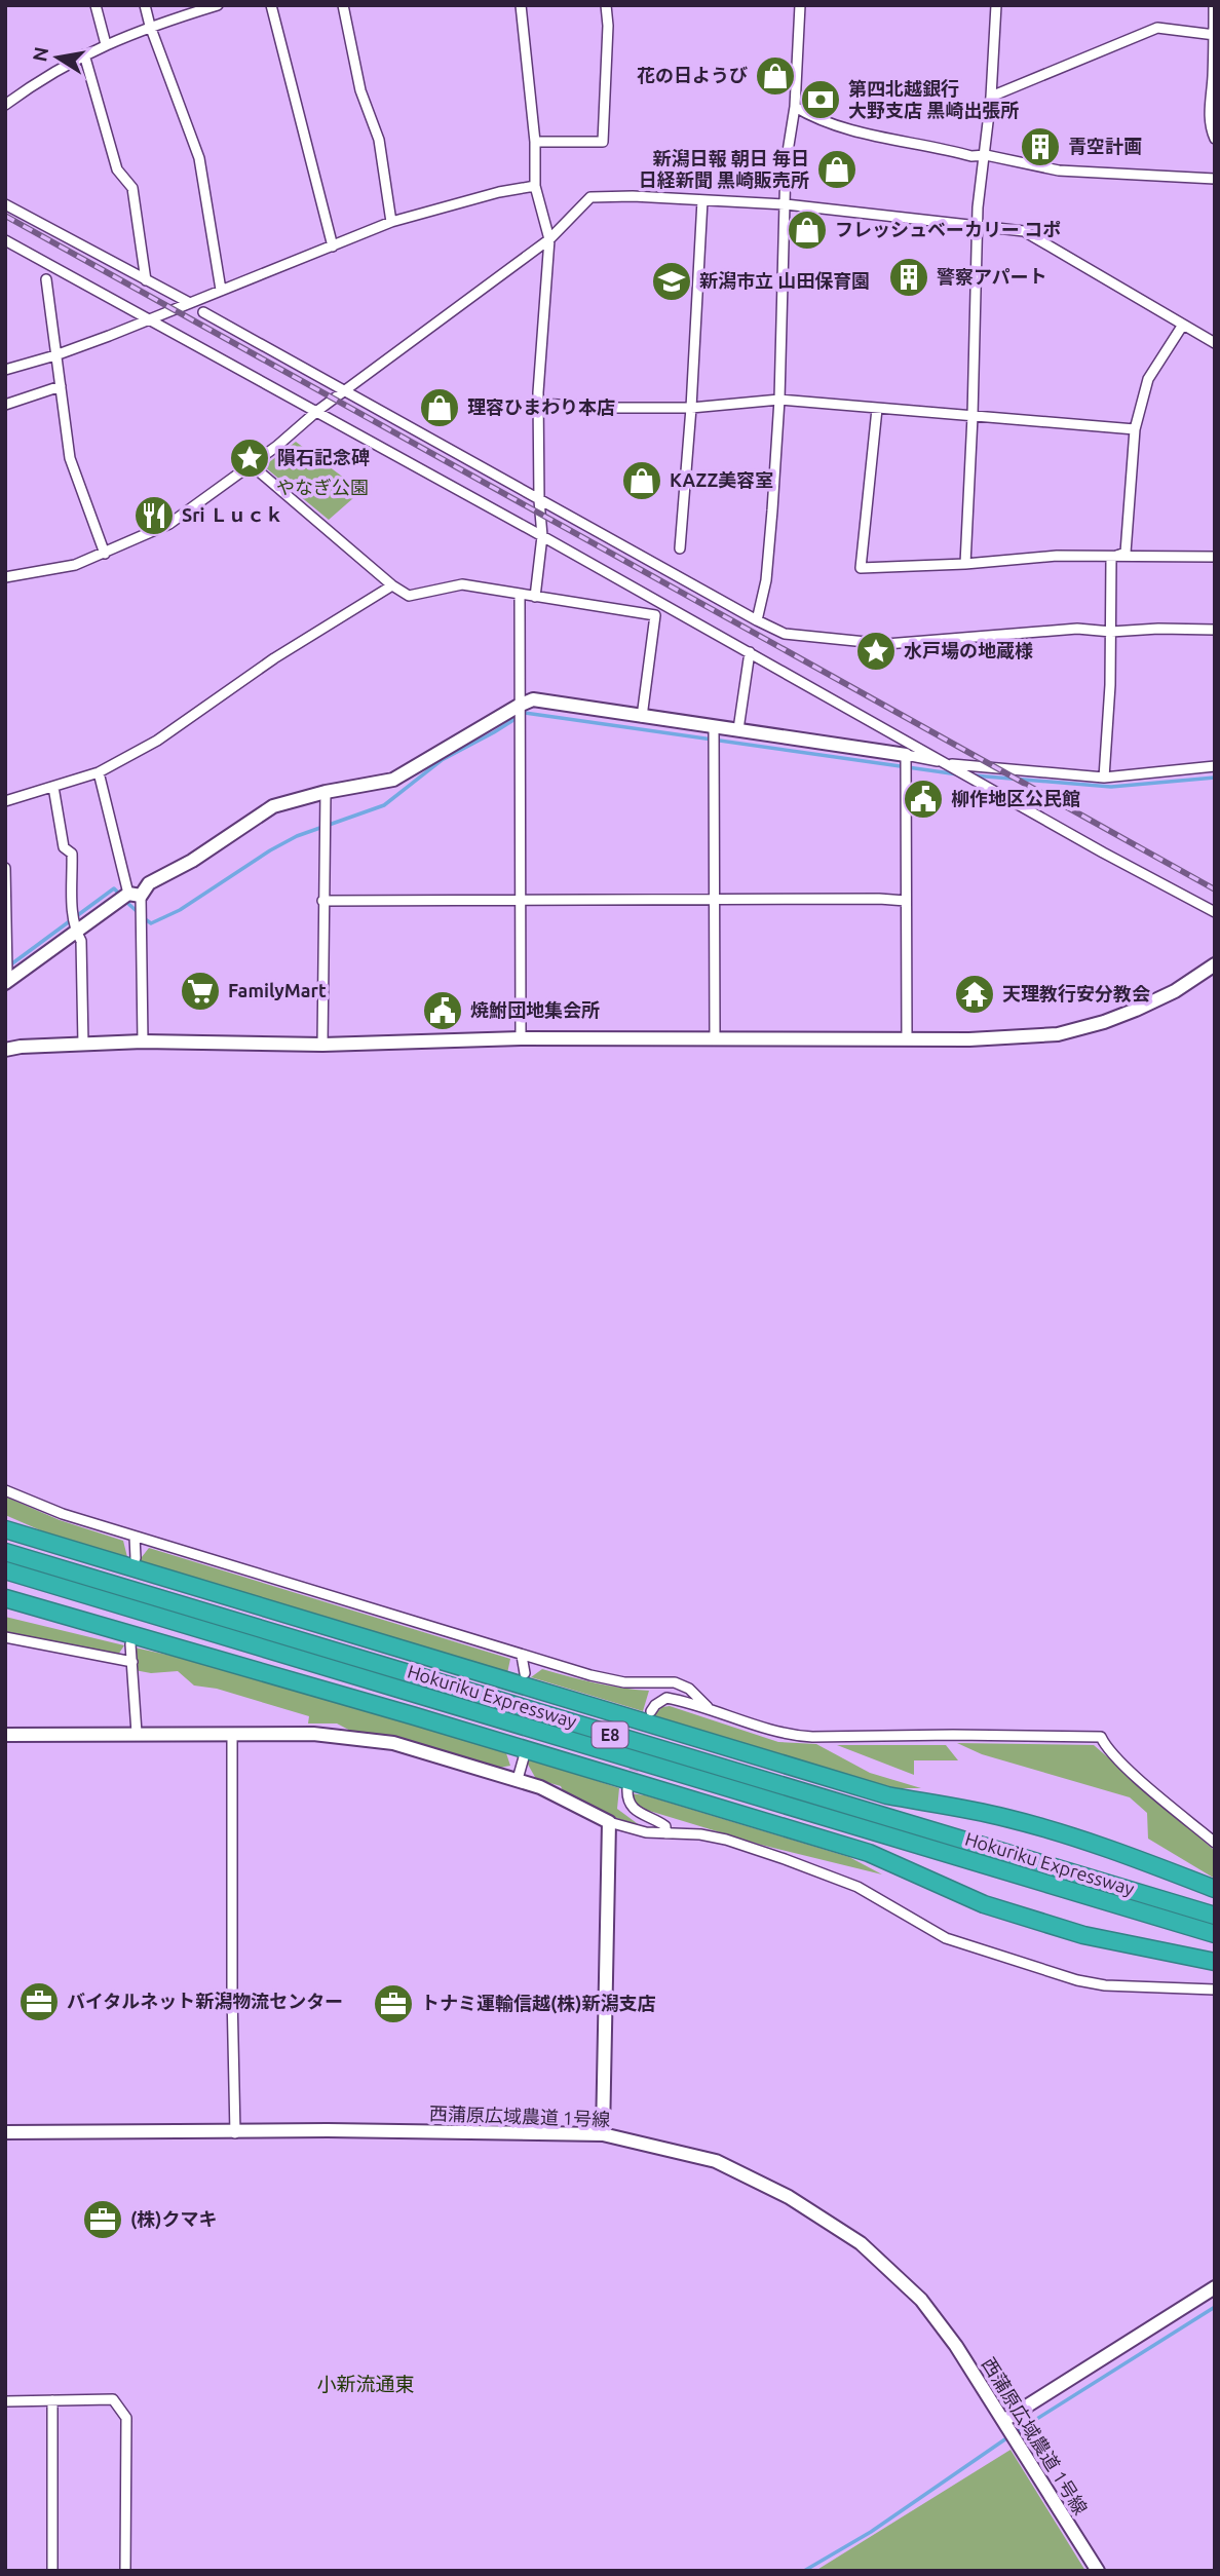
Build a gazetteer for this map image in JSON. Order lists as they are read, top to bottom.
{
  "streets": {
    "highway": ["Hokuriku Expressway", "E8"],
    "street": ["西蒲原広域農道 1号線"]
  },
  "districts": ["小新流通東"],
  "parks": ["やなぎ公園"],
  "places": {
    "shop": [
      "花の日ようび",
      "新潟日報 朝日 毎日 日経新聞 黒崎販売所",
      "フレッシュベーカリー コポ",
      "理容ひまわり本店",
      "KAZZ美容室"
    ],
    "bank": ["第四北越銀行 大野支店 黒崎出張所"],
    "building": ["青空計画", "警察アパート"],
    "school or university": ["新潟市立 山田保育園"],
    "place": ["隕石記念碑", "水戸場の地蔵様"],
    "restaurant": ["Sri Ｌｕｃｋ"],
    "public building": ["柳作地区公民館", "焼鮒団地集会所"],
    "supermarket": ["FamilyMart"],
    "temple": ["天理教行安分教会"],
    "office": ["バイタルネット新潟物流センター", "トナミ運輸信越(株)新潟支店", "(株)クマキ"]
  },
  "north": "left"
}
